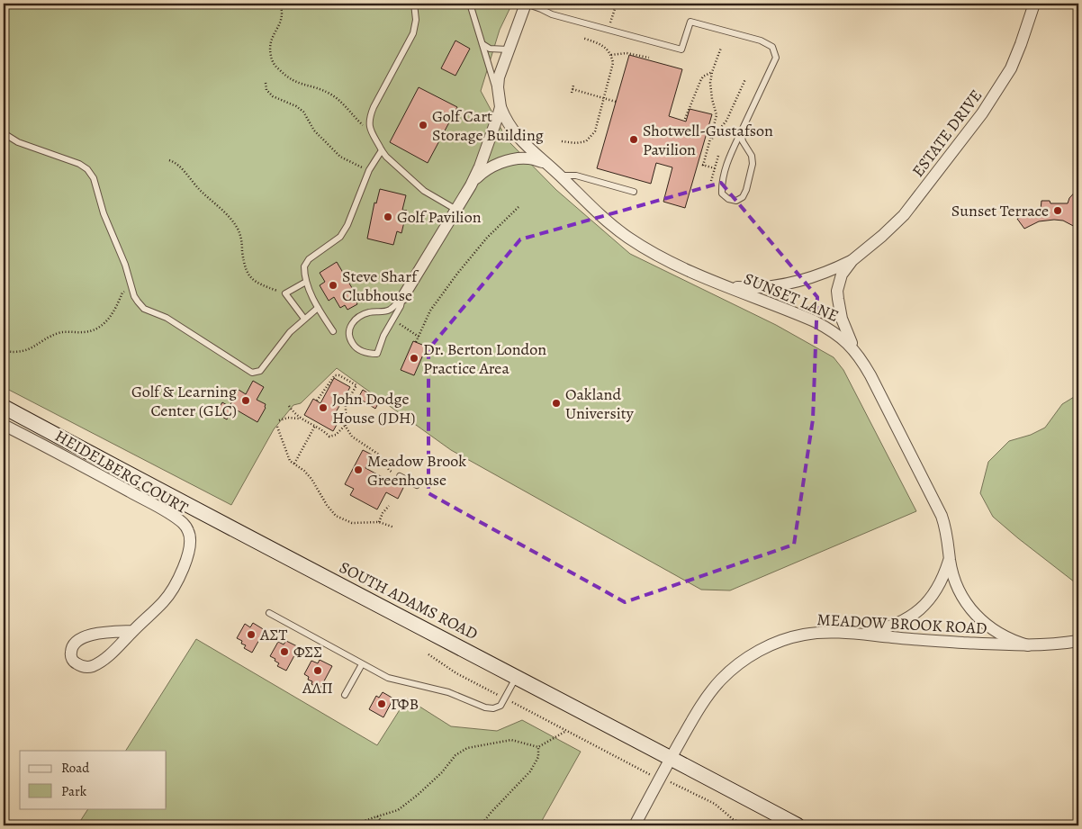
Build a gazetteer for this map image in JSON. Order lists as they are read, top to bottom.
{
  "streets": {
    "main road": ["SOUTH ADAMS ROAD"],
    "street": [
      "ESTATE DRIVE",
      "SUNSET LANE",
      "HEIDELBERG COURT",
      "MEADOW BROOK ROAD"
    ]
  },
  "crossings": [
    ["ESTATE DRIVE", "SUNSET LANE"],
    ["SUNSET LANE", "MEADOW BROOK ROAD"],
    ["SOUTH ADAMS ROAD", "MEADOW BROOK ROAD"]
  ],
  "places": [
    "Golf Cart Storage Building",
    "Shotwell-Gustafson Pavilion",
    "Sunset Terrace",
    "Golf Pavilion",
    "Steve Sharf Clubhouse",
    "Dr. Berton London Practice Area",
    "Golf & Learning Center (GLC)",
    "Oakland University",
    "John Dodge House (JDH)",
    "Meadow Brook Greenhouse",
    "AΣΤ",
    "ΦΣΣ",
    "AΛΠ",
    "ΓΦB"
  ],
  "legend": ["Road", "Park"]
}
